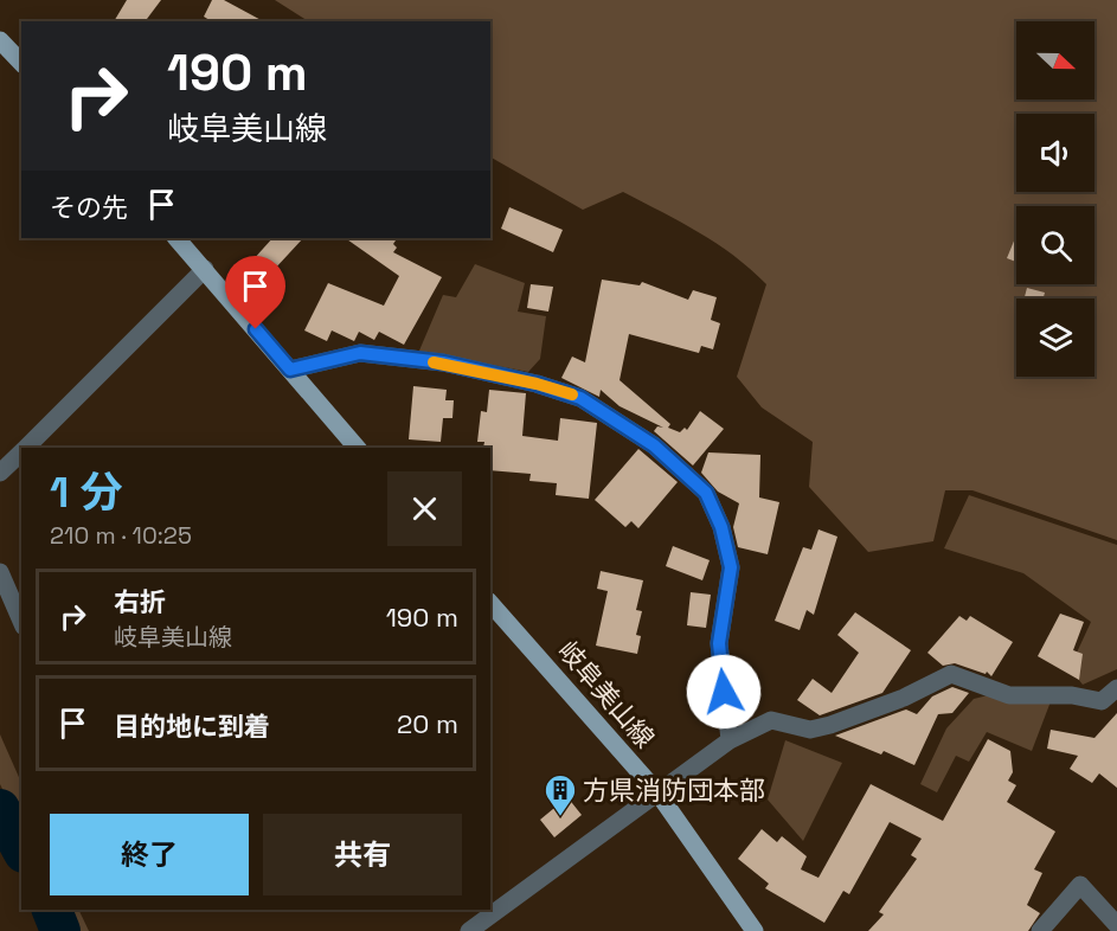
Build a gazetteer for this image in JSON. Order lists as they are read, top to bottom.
{
  "streets": {
    "main road": ["岐阜美山線"]
  },
  "places": {
    "building": ["方県消防団本部"]
  },
  "north": "right",
  "page": {
    "turn": ["190 m", "岐阜美山線"],
    "then": "その先",
    "heading": ["1 分", "210 m · 10:25"],
    "list": [
      {
        "name": "右折",
        "note": "岐阜美山線",
        "value": "190 m"
      },
      {
        "name": "目的地に到着",
        "value": "20 m"
      }
    ],
    "buttons": ["終了", "共有"]
  }
}
